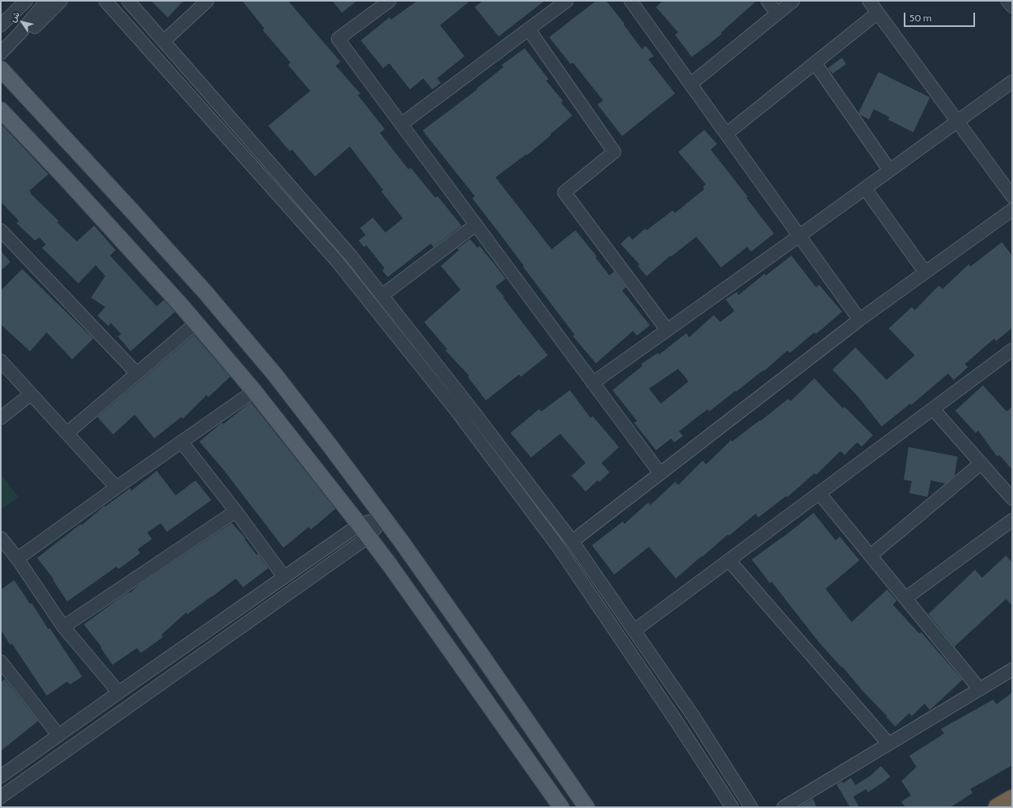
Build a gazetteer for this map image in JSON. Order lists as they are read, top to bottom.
{
  "scale_bar": "50 m",
  "north": "top left"
}
